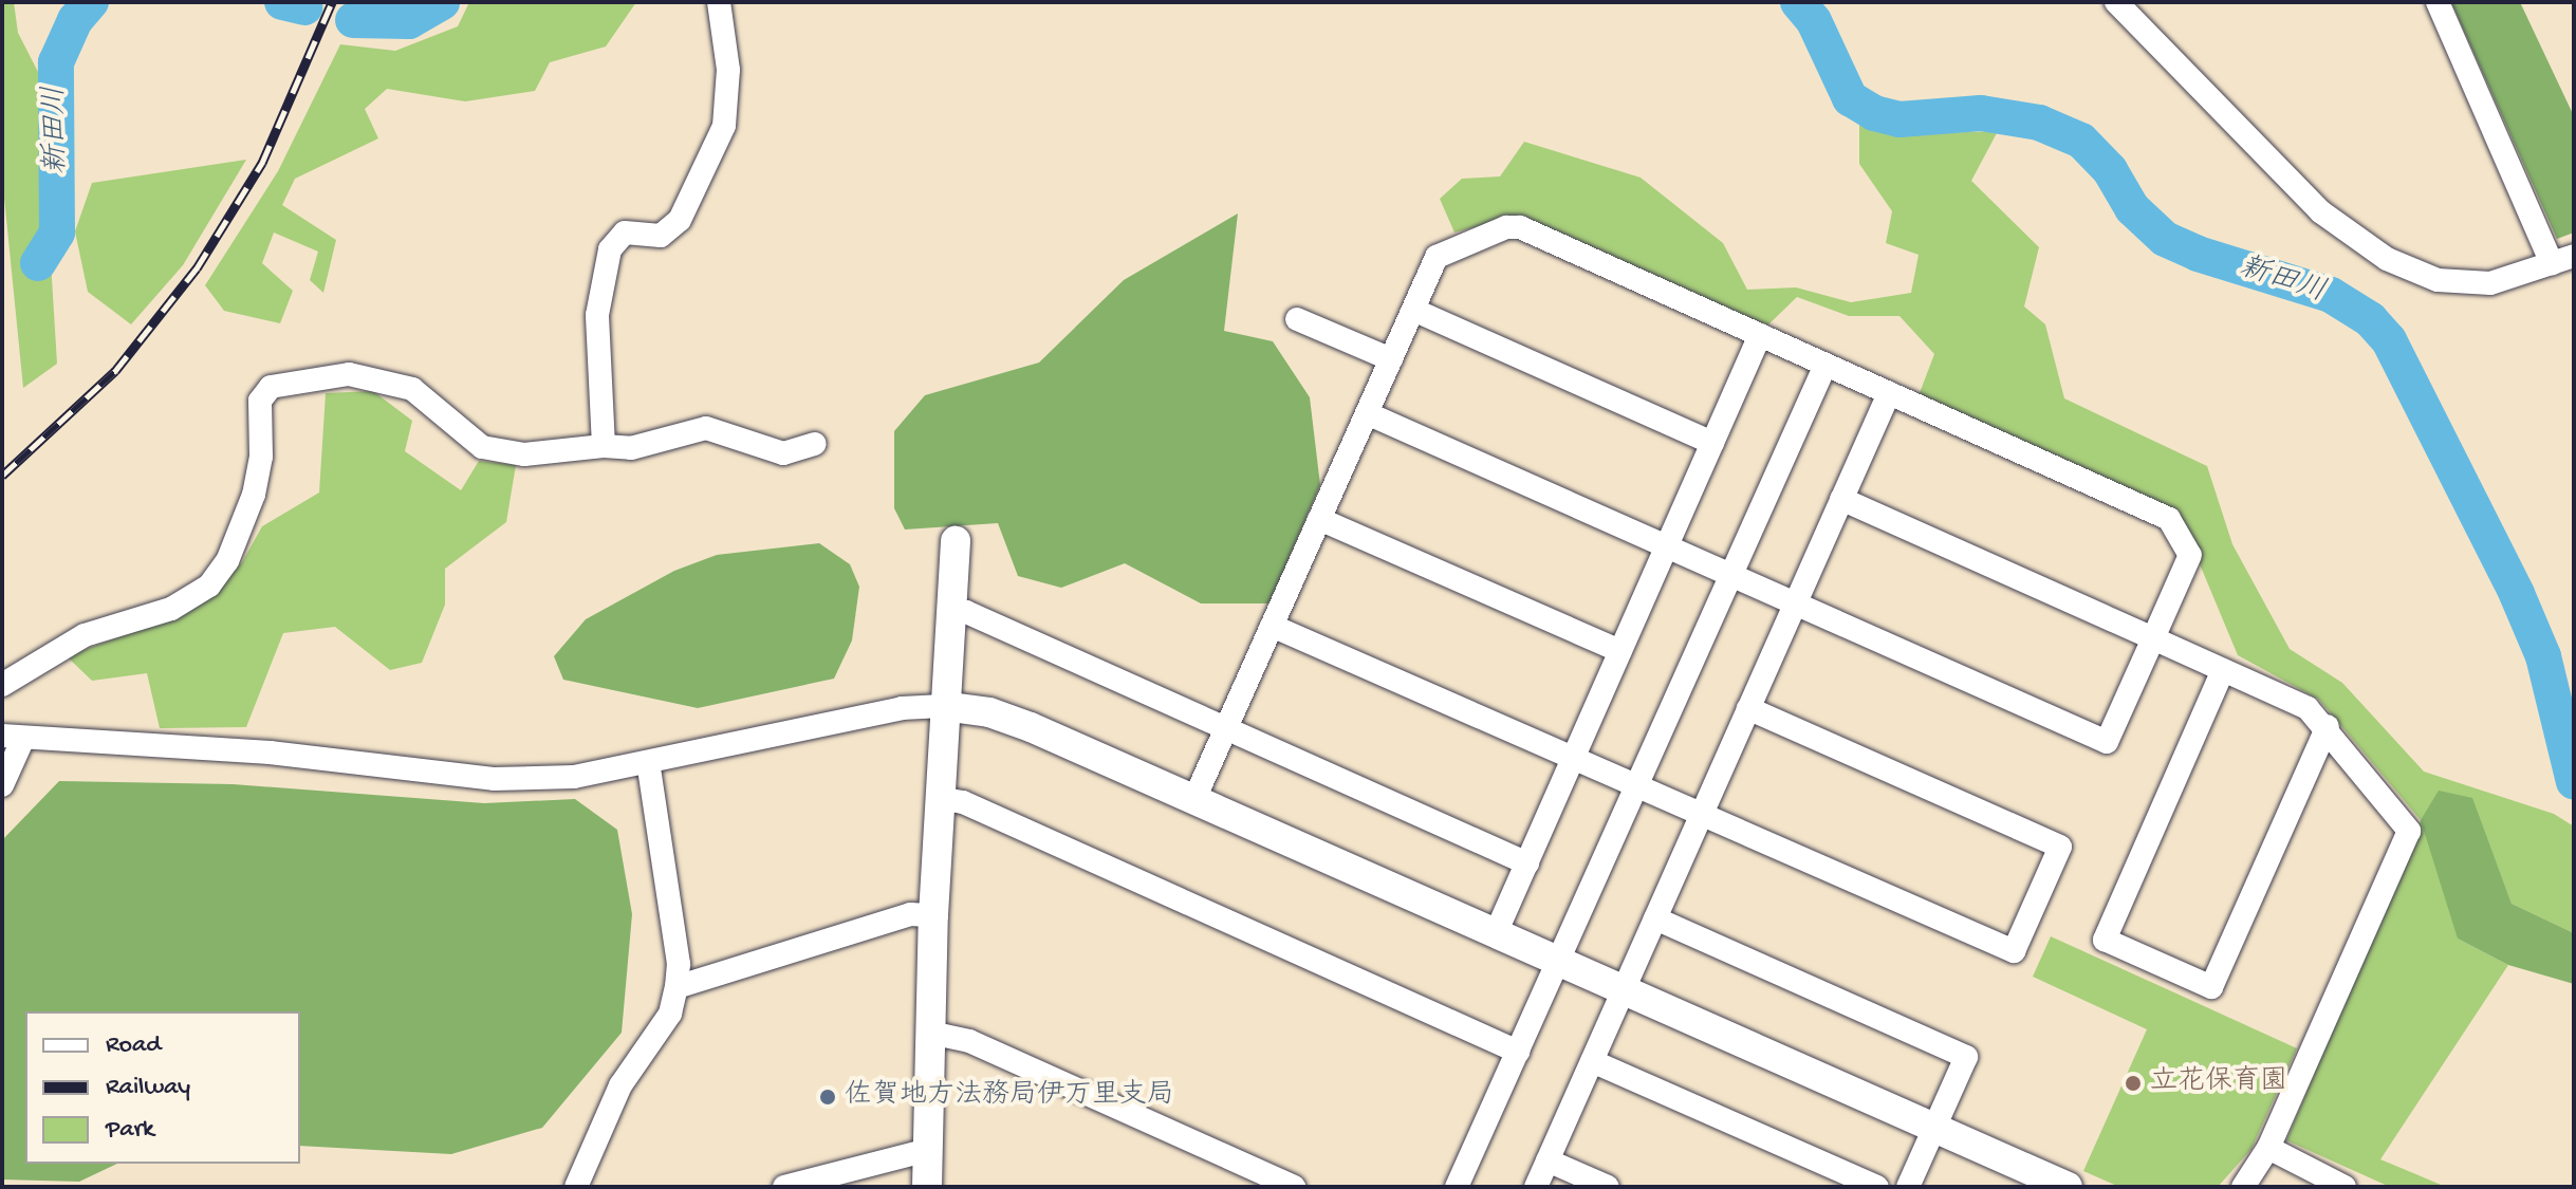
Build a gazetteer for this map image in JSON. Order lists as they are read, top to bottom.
{
  "water": ["新田川"],
  "places": ["立花保育園", "佐賀地方法務局伊万里支局"],
  "legend": ["Road", "Railway", "Park"]
}
